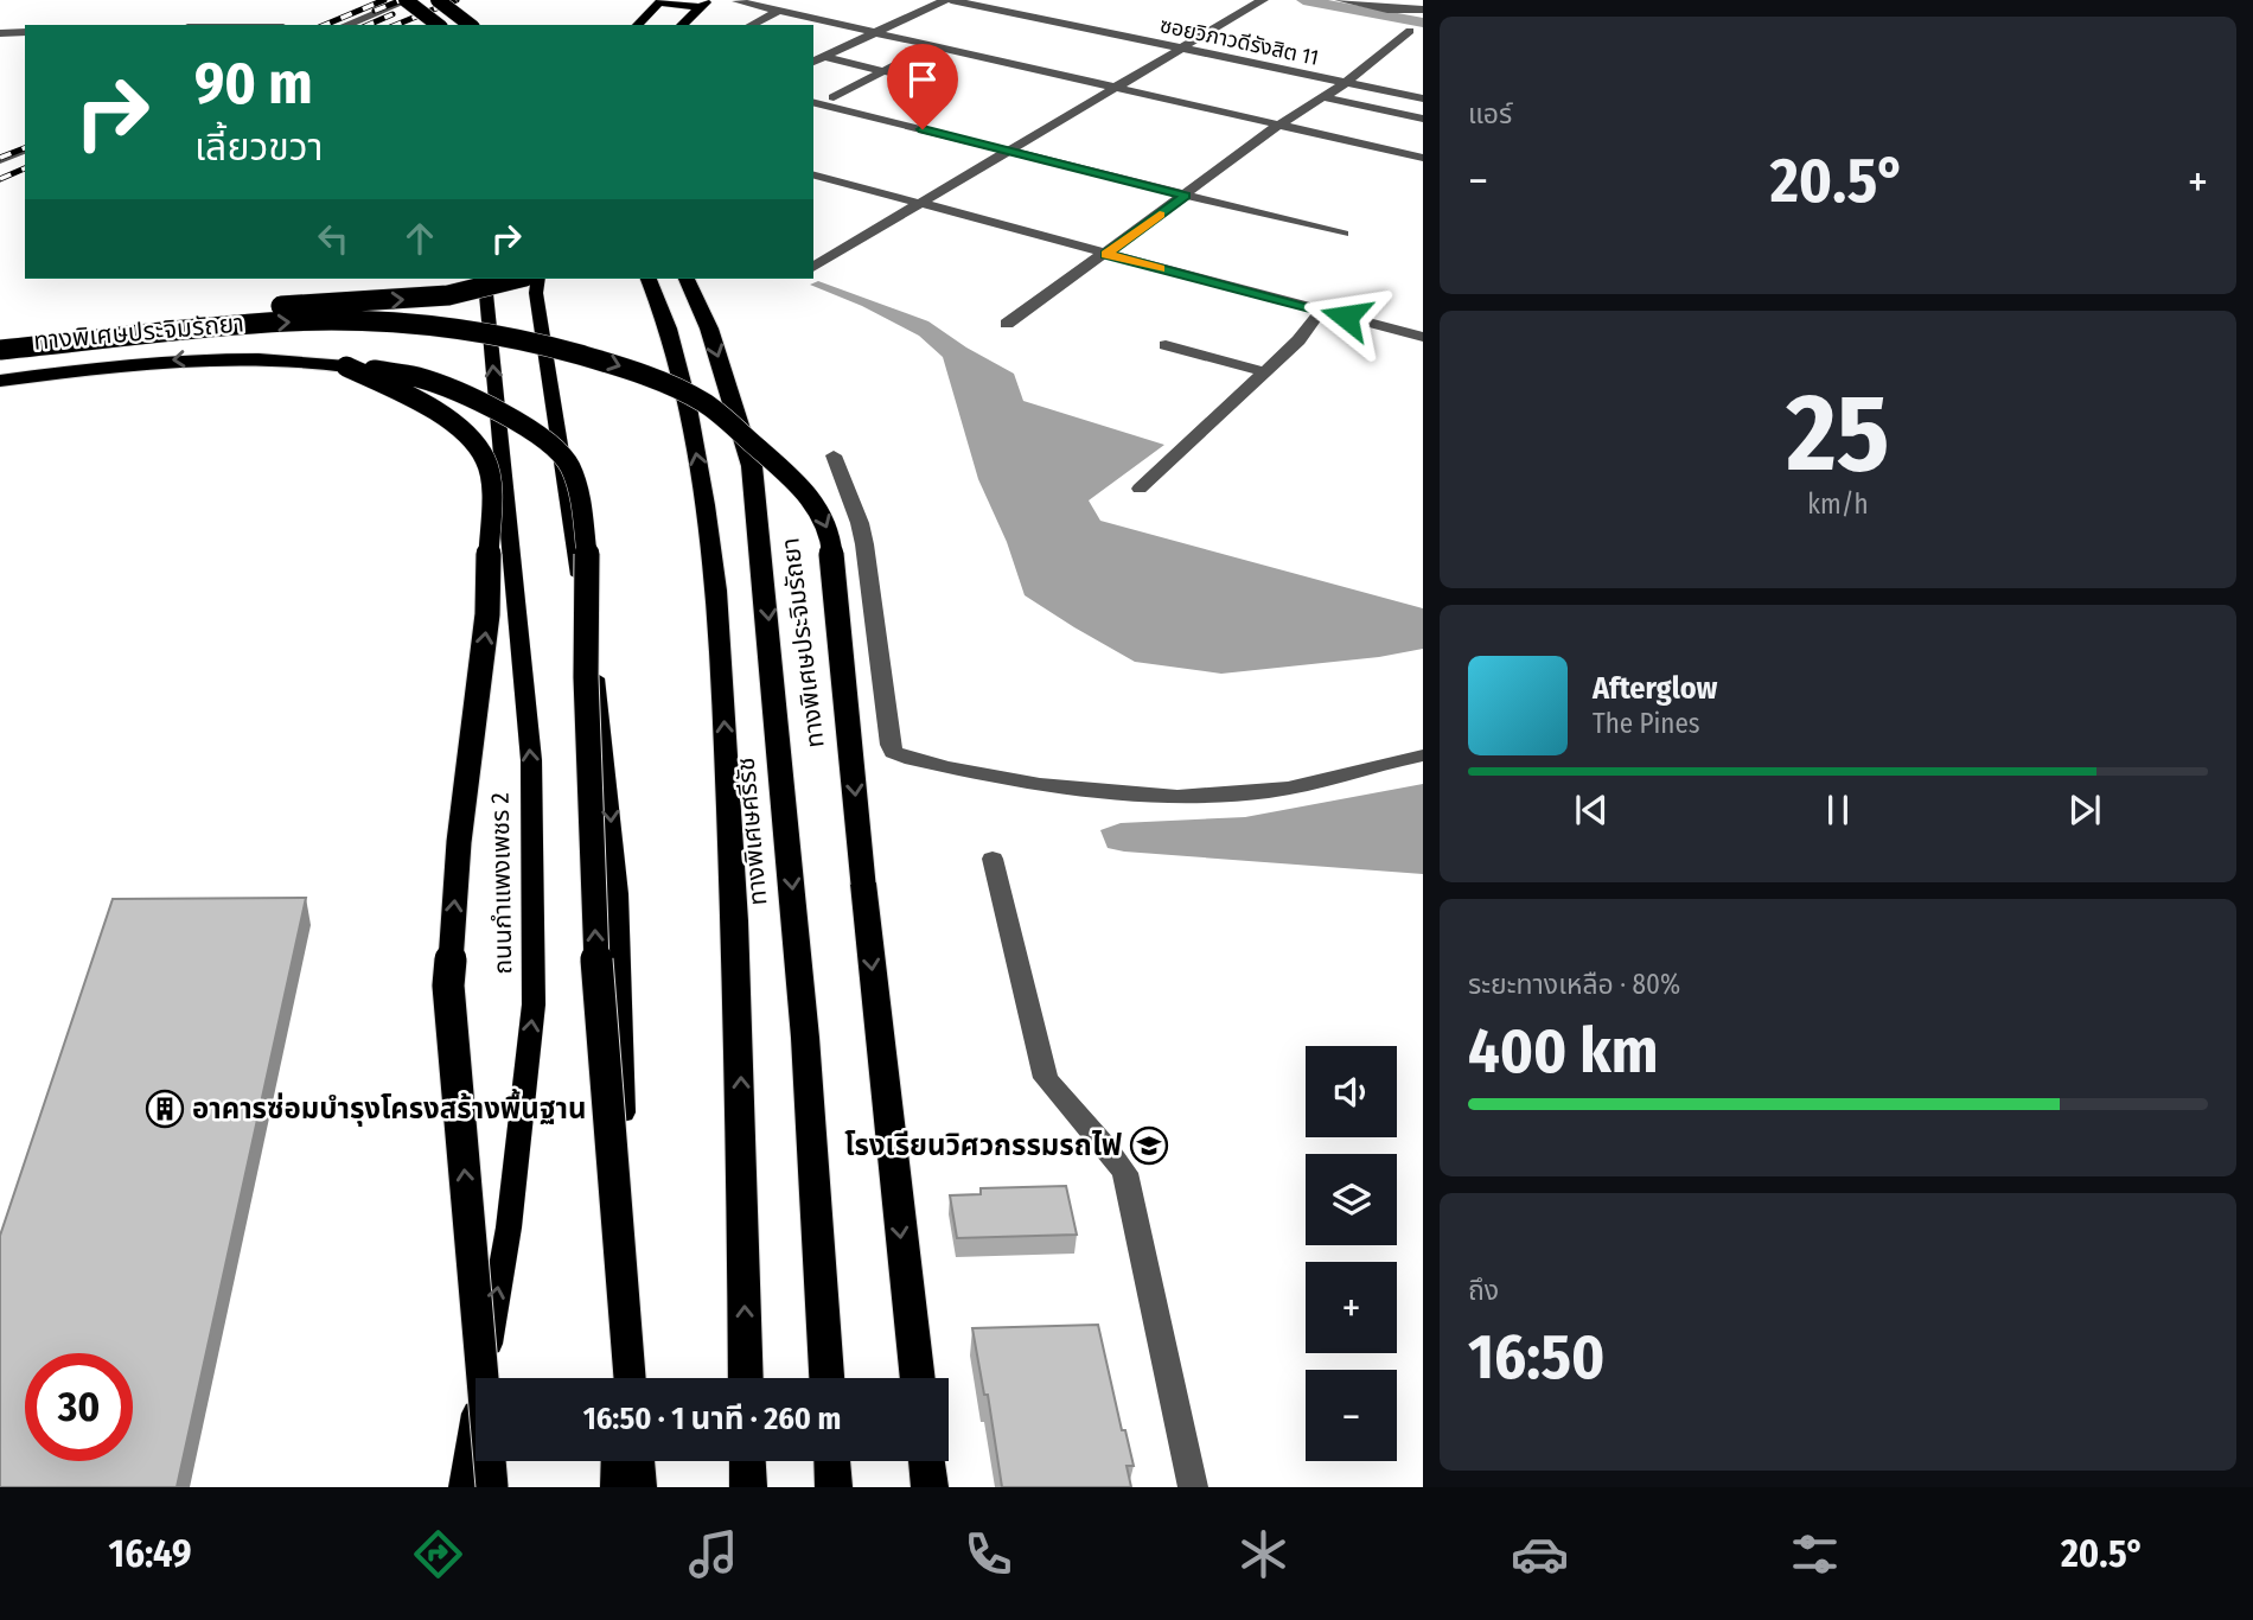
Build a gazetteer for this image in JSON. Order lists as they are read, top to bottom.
{
  "streets": {
    "highway": ["ทางพิเศษประจิมรัถยา", "ทางพิเศษศรีรัช"],
    "main road": ["ถนนกำแพงเพชร 2"],
    "street": ["ซอยวิภาวดีรังสิต 11"]
  },
  "places": {
    "building": ["อาคารซ่อมบำรุงโครงสร้างพื้นฐาน"],
    "school or university": ["โรงเรียนวิศวกรรมรถไฟ"]
  },
  "page": {
    "tile": [
      "แอร์",
      ["25", "km/h"],
      ["ระยะทางเหลือ · 80%", "400 km"],
      ["ถึง", "16:50"]
    ],
    "turn": ["90 m", "เลี้ยวขวา"],
    "heat": ["−", "20.5°", "+"],
    "song": ["Afterglow", "The Pines"],
    "map_buttons": ["+", "−"],
    "limit": "30",
    "trip": "16:50 · 1 นาที · 260 m",
    "tabs": ["16:49", "20.5°"]
  }
}
